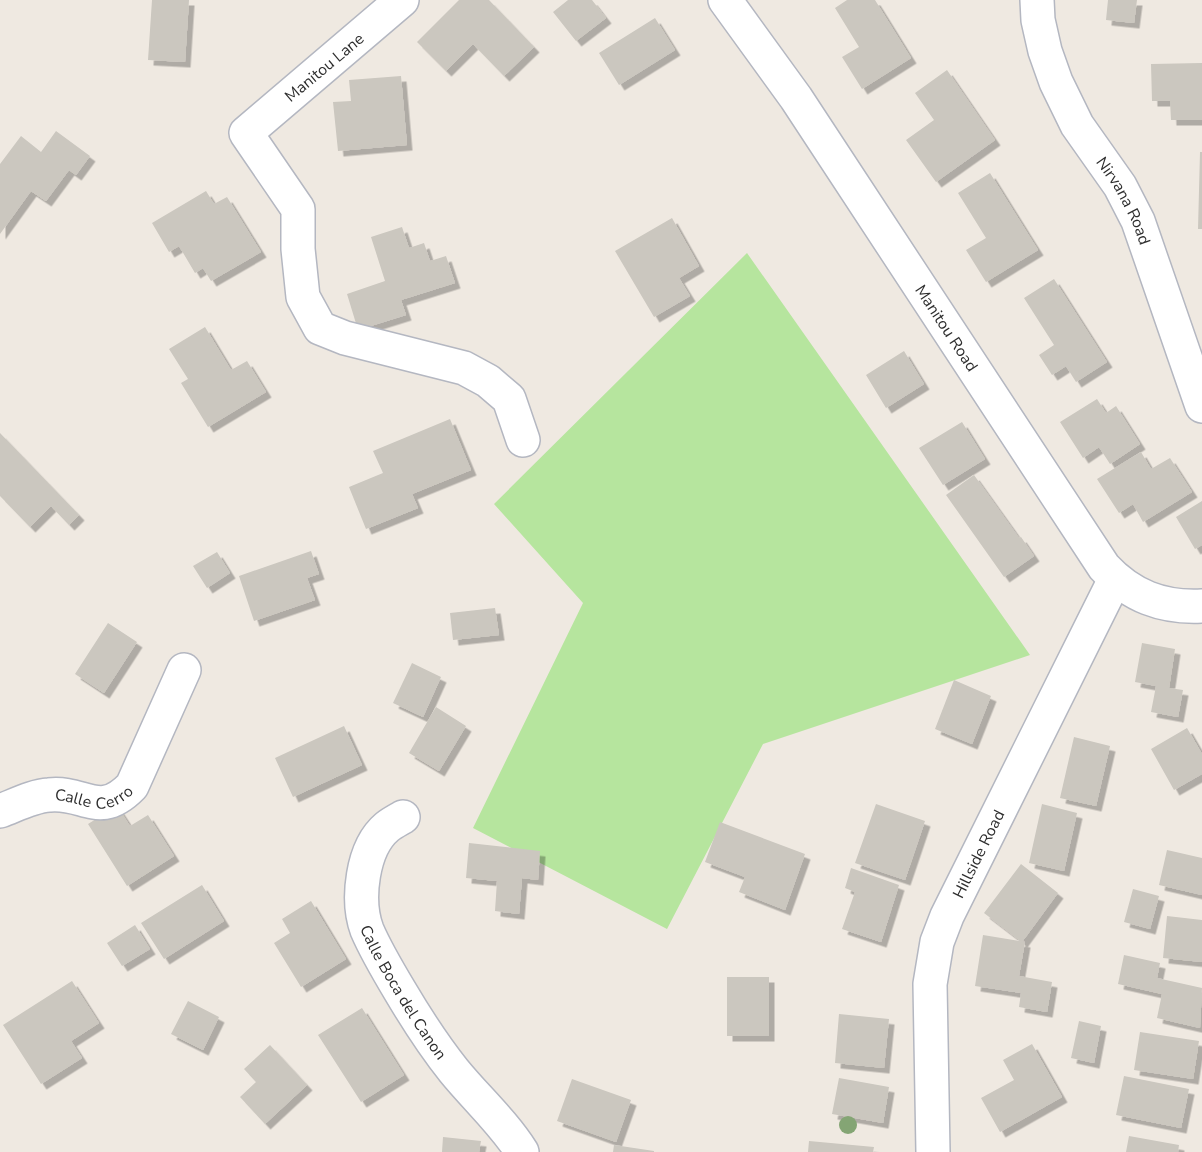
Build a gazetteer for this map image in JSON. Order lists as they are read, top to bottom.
{
  "streets": {
    "street": [
      "Manitou Lane",
      "Nirvana Road",
      "Manitou Road",
      "Calle Cerro",
      "Hillside Road",
      "Calle Boca del Canon"
    ]
  },
  "crossings": [
    ["Manitou Road", "Hillside Road"]
  ]
}
